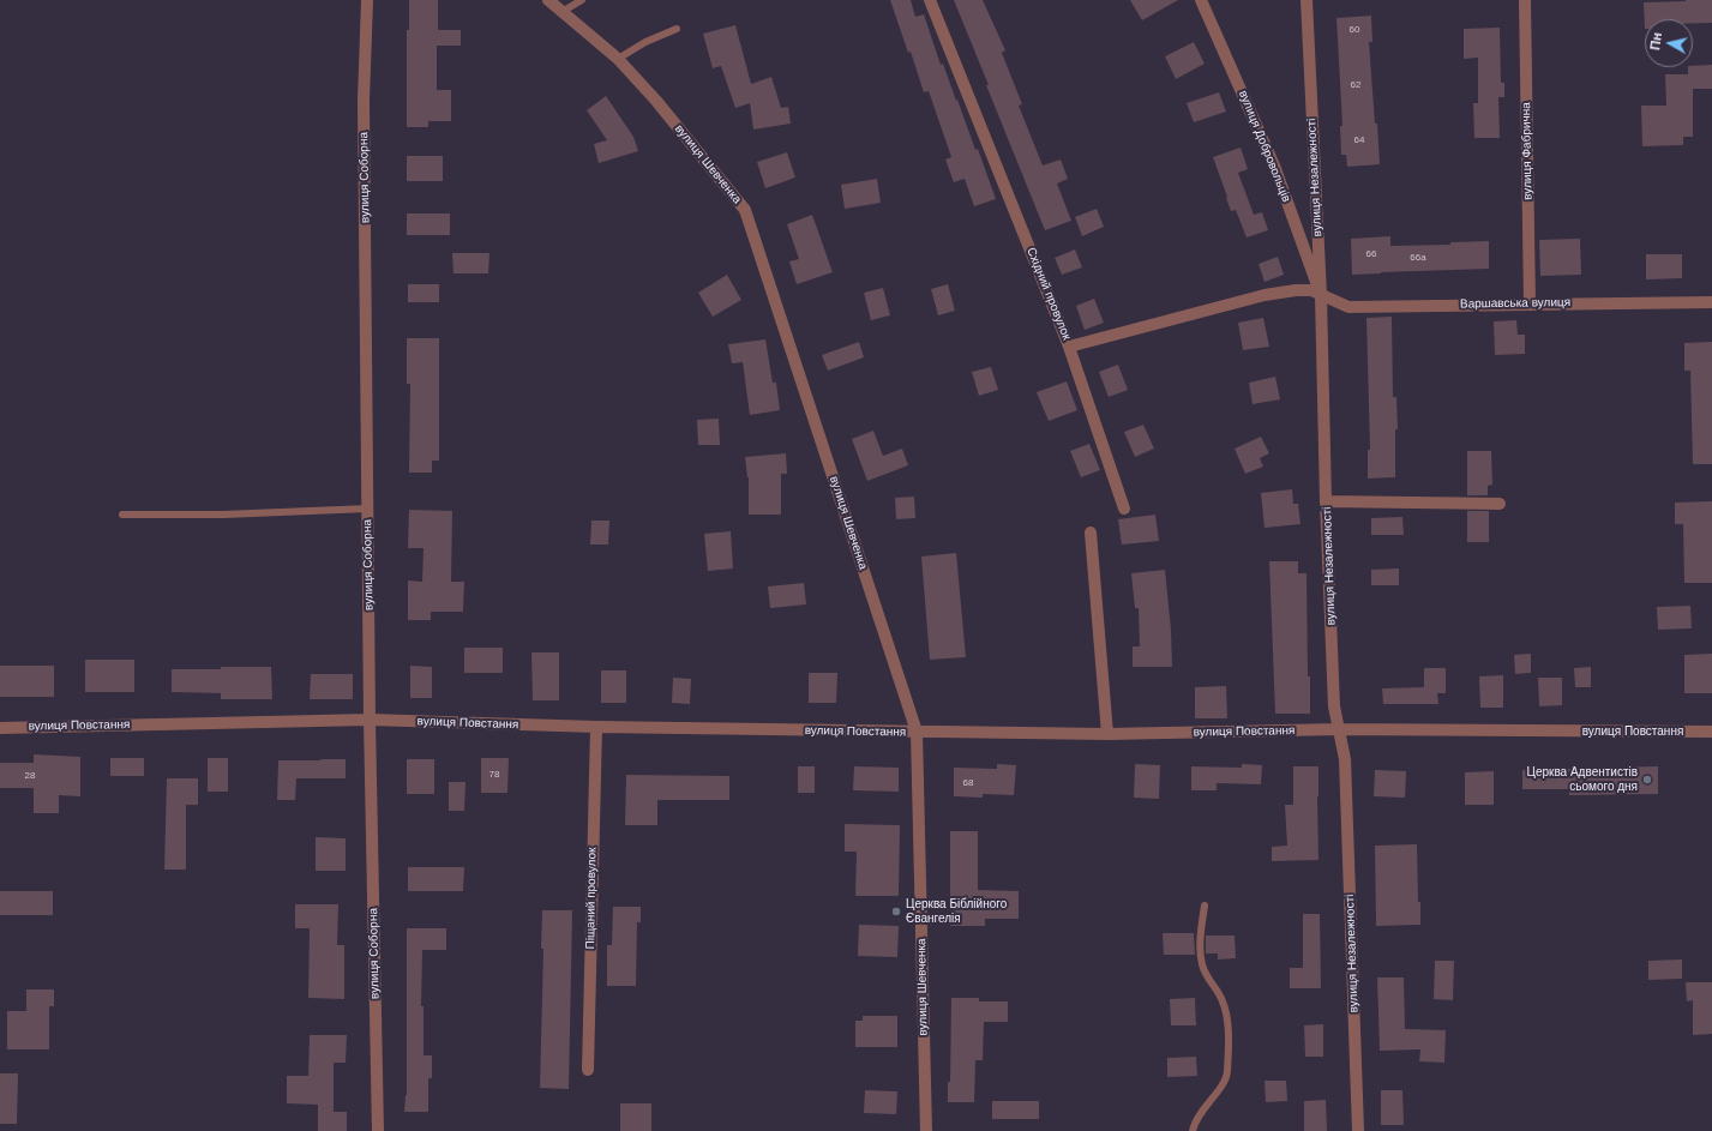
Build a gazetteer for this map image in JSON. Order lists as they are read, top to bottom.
{
  "streets": {
    "street": [
      "вулиця Добровольців",
      "вулиця Фабрична",
      "вулиця Шевченка",
      "вулиця Соборна",
      "вулиця Незалежності",
      "Східний провулок",
      "Варшавська вулиця",
      "вулиця Повстання",
      "Піщаний провулок"
    ]
  },
  "crossings": [
    ["вулиця Добровольців", "вулиця Незалежності"],
    ["вулиця Добровольців", "Східний провулок"],
    ["вулиця Добровольців", "Варшавська вулиця"],
    ["вулиця Фабрична", "Варшавська вулиця"],
    ["вулиця Шевченка", "вулиця Повстання"],
    ["вулиця Соборна", "вулиця Повстання"],
    ["вулиця Незалежності", "Східний провулок"],
    ["вулиця Незалежності", "Варшавська вулиця"],
    ["вулиця Незалежності", "вулиця Повстання"],
    ["Східний провулок", "Варшавська вулиця"],
    ["вулиця Повстання", "Піщаний провулок"]
  ],
  "places": ["Церква Адвентистів сьомого дня", "Церква Біблійного Євангелія"],
  "house_numbers": [
    "60",
    "62",
    "64",
    "66",
    "66а",
    "78",
    "28",
    "68"
  ],
  "north": "left"
}
